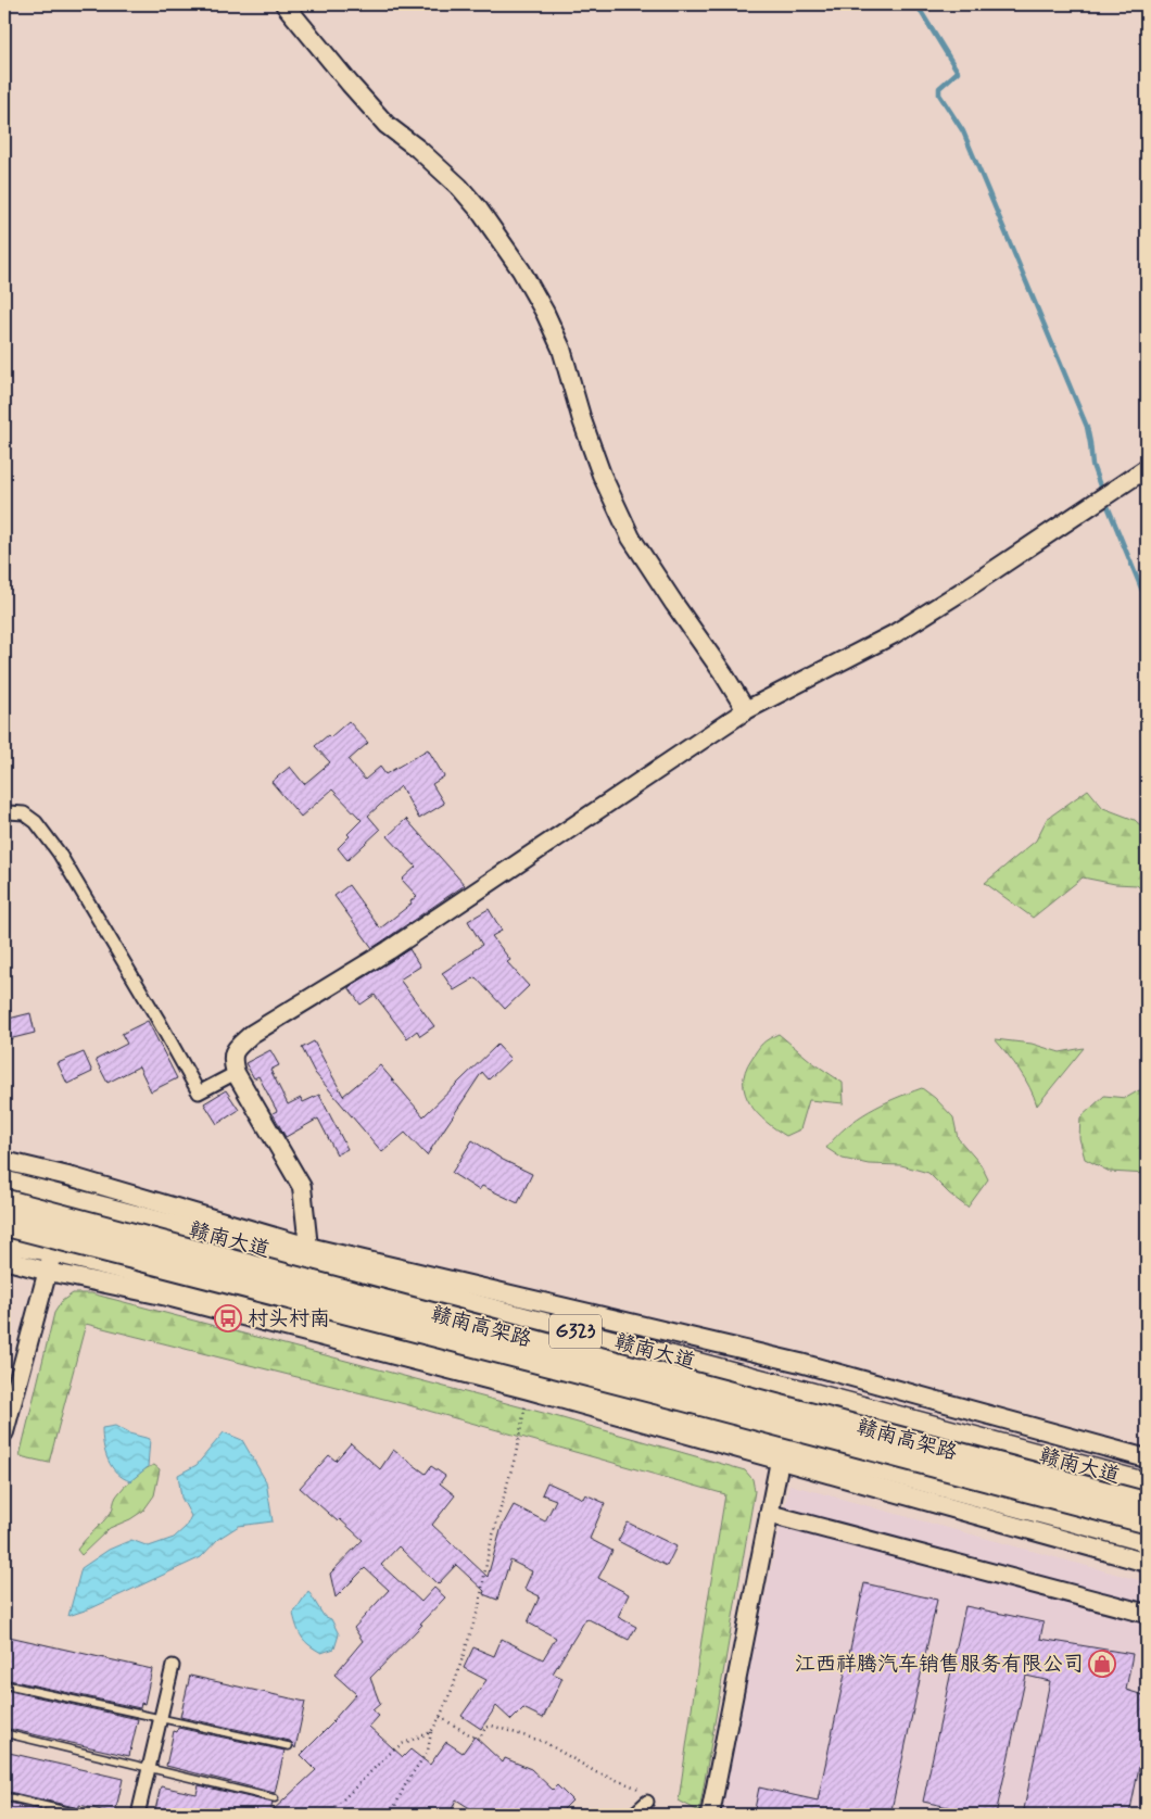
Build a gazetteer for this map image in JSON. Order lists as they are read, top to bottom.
{
  "streets": {
    "highway": ["赣南高架路"],
    "main road": ["赣南大道", "G323"]
  },
  "places": {
    "bus stop": ["村头村南"],
    "shop": ["江西祥腾汽车销售服务有限公司"]
  }
}
